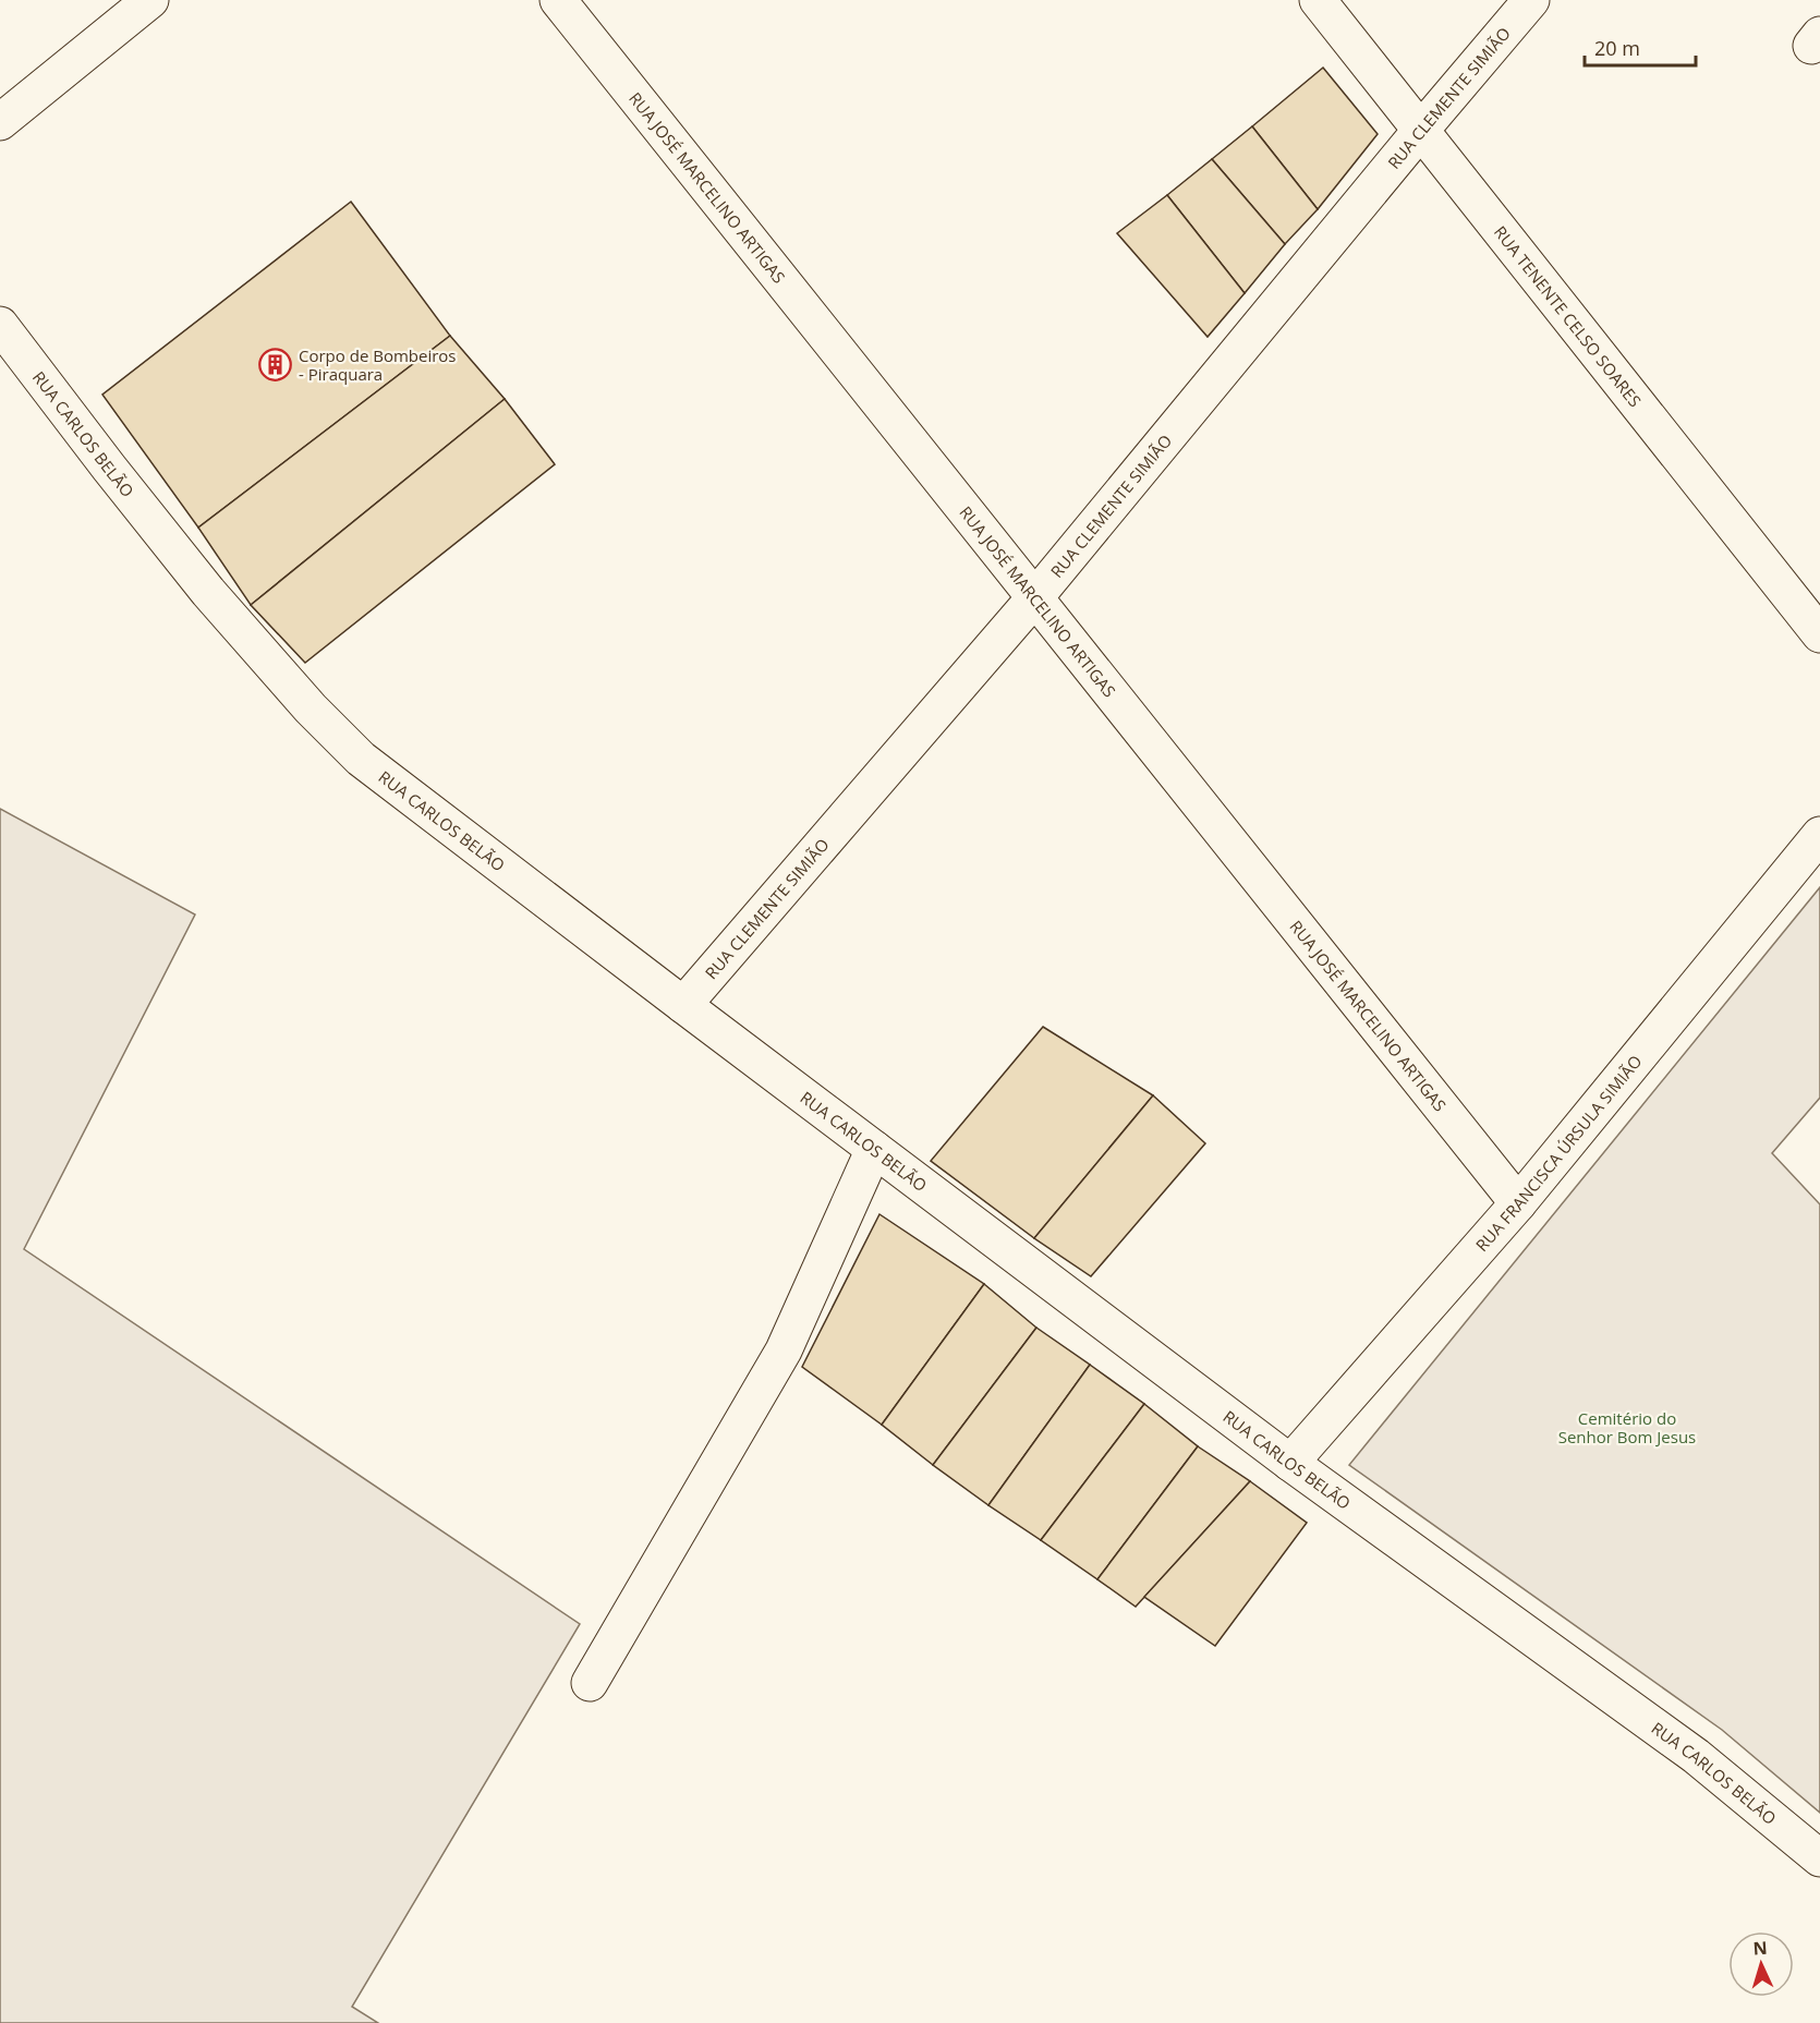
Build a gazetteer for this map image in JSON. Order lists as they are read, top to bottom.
{
  "streets": {
    "street": [
      "RUA CLEMENTE SIMIÃO",
      "RUA JOSÉ MARCELINO ARTIGAS",
      "RUA TENENTE CELSO SOARES",
      "RUA CARLOS BELÃO",
      "RUA FRANCISCA ÚRSULA SIMIÃO"
    ]
  },
  "crossings": [
    ["RUA CLEMENTE SIMIÃO", "RUA JOSÉ MARCELINO ARTIGAS"],
    ["RUA CLEMENTE SIMIÃO", "RUA TENENTE CELSO SOARES"],
    ["RUA CLEMENTE SIMIÃO", "RUA CARLOS BELÃO"],
    ["RUA JOSÉ MARCELINO ARTIGAS", "RUA FRANCISCA ÚRSULA SIMIÃO"],
    ["RUA CARLOS BELÃO", "RUA FRANCISCA ÚRSULA SIMIÃO"]
  ],
  "parks": ["Cemitério do Senhor Bom Jesus"],
  "places": {
    "building": ["Corpo de Bombeiros - Piraquara"]
  },
  "scale_bar": "20 m",
  "north": "top"
}
